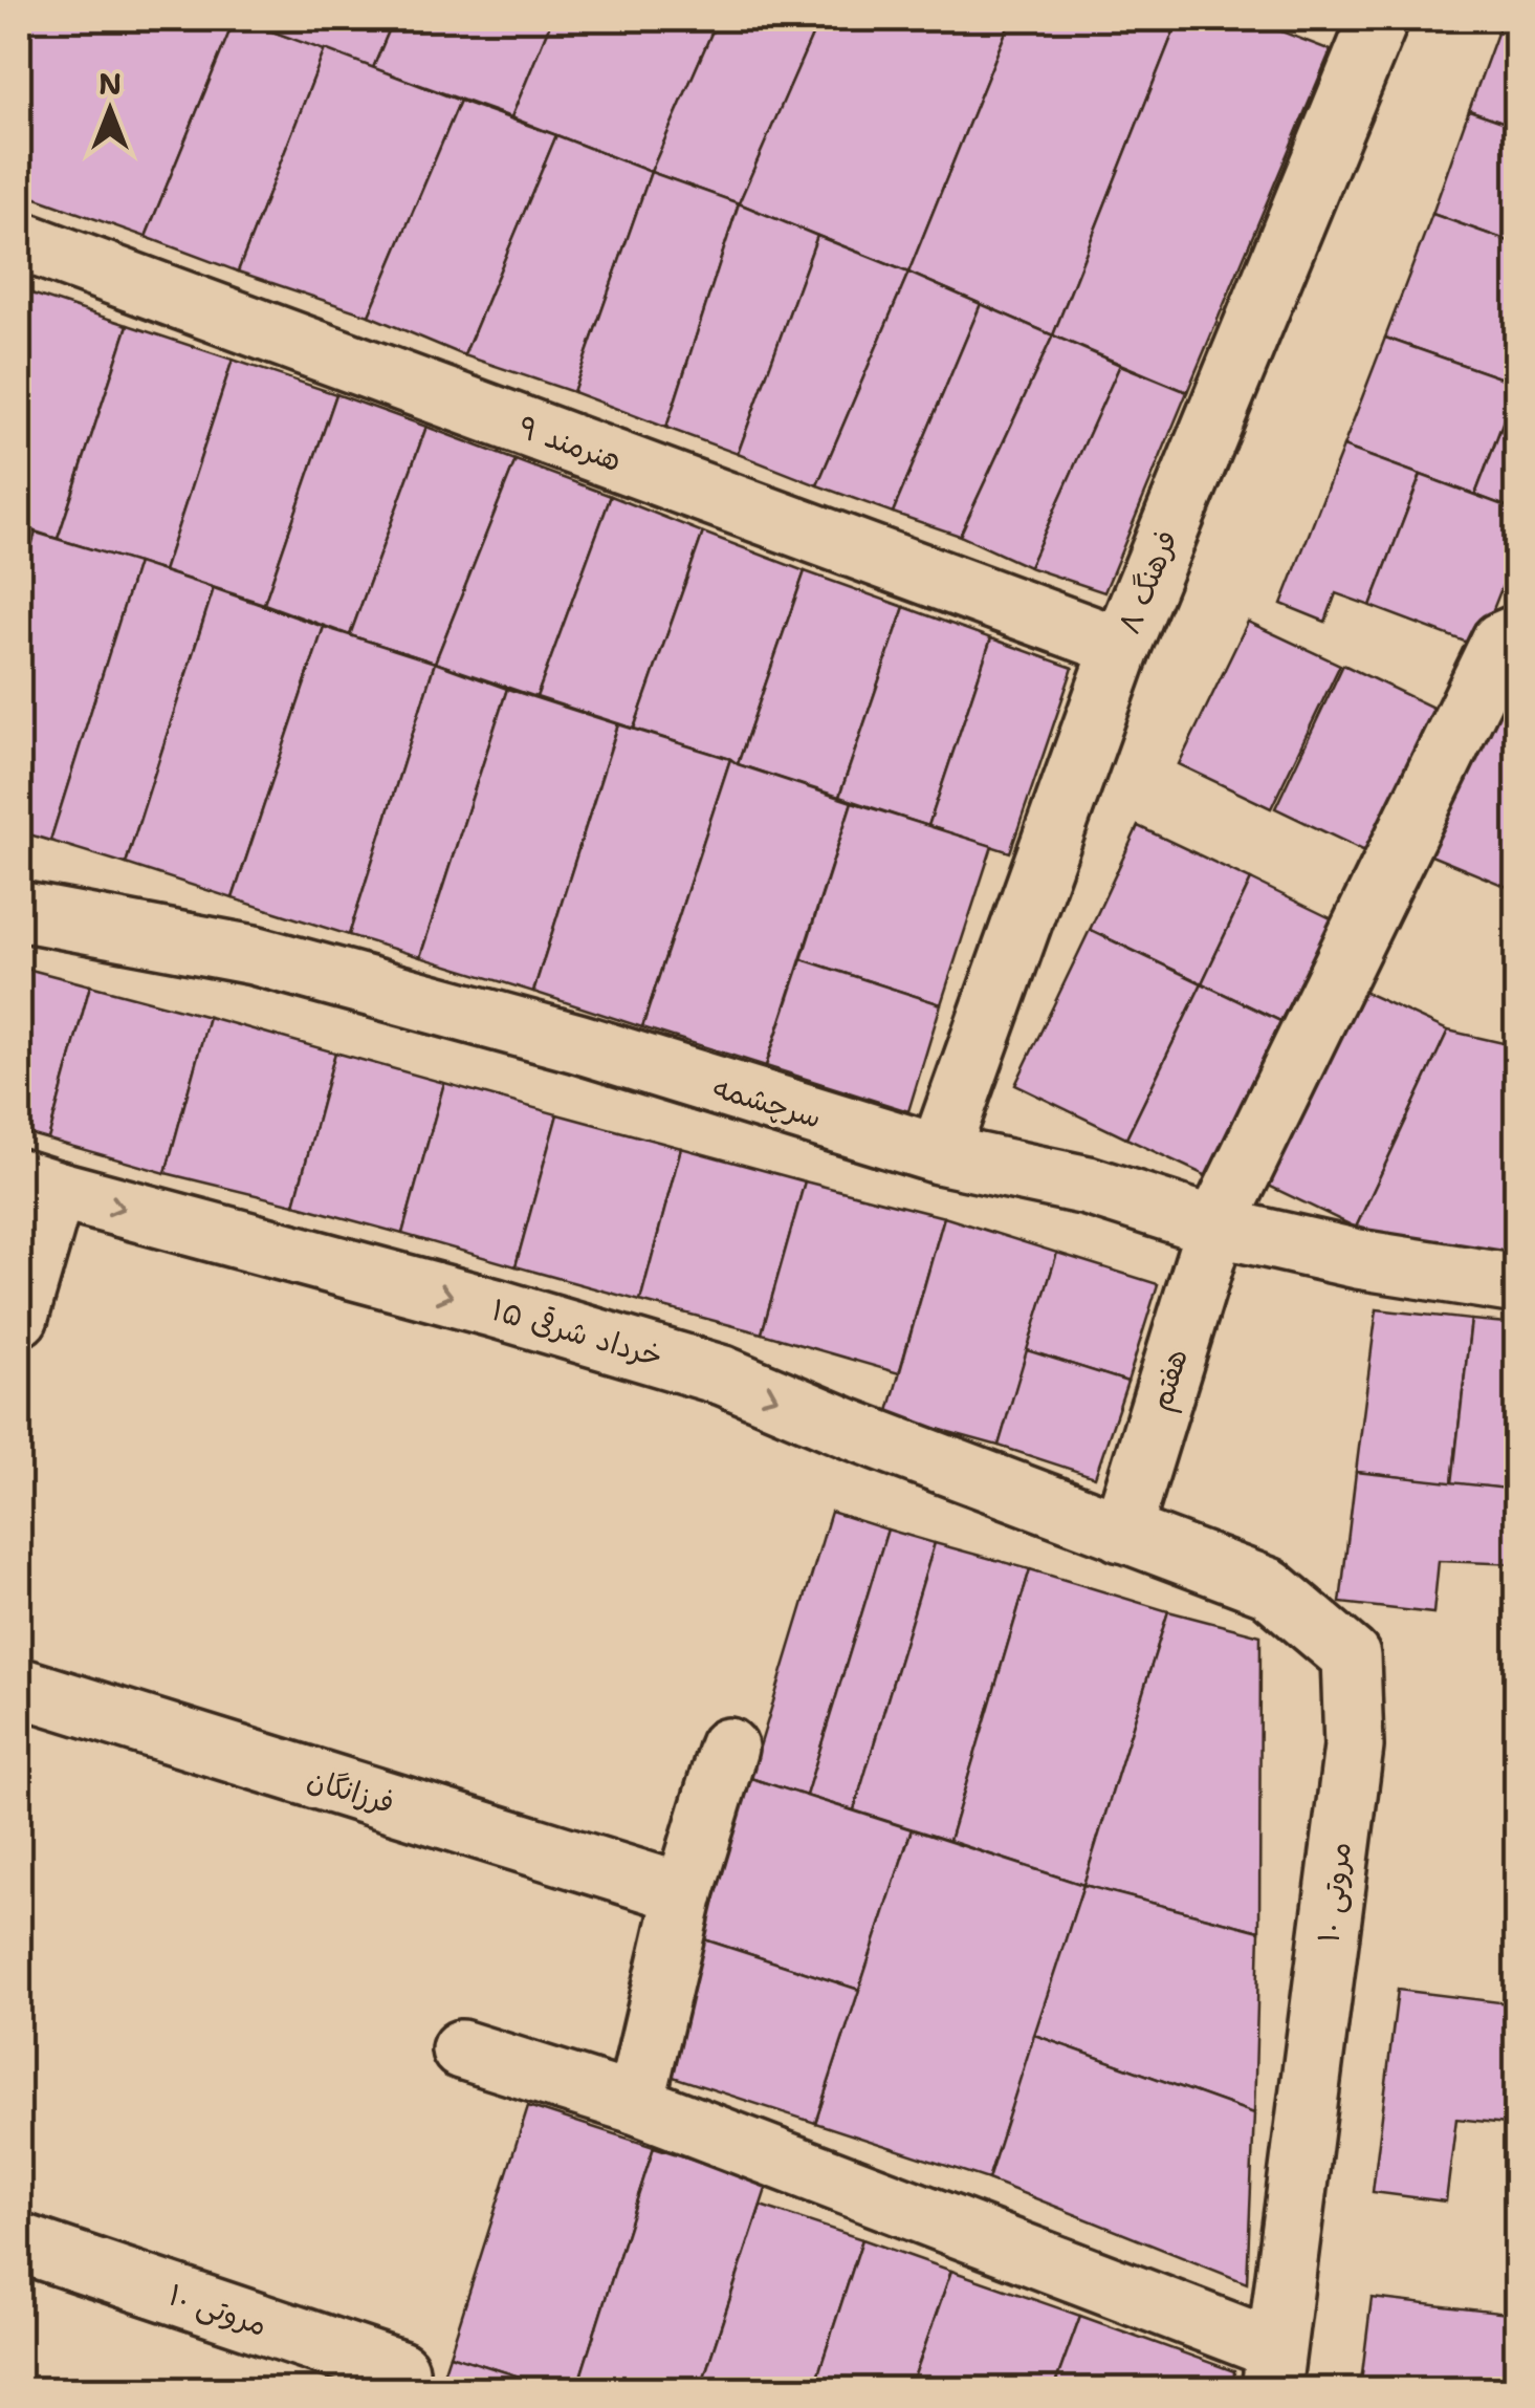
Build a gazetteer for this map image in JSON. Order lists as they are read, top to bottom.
{
  "streets": {
    "street": [
      "هنرمند ۹",
      "فرهنگ ۸",
      "سرچشمه",
      "۱۵ خرداد شرقی",
      "هفتم",
      "فرزانگان",
      "مروتی ۱۰"
    ]
  },
  "crossings": [
    ["هنرمند ۹", "فرهنگ ۸"],
    ["فرهنگ ۸", "سرچشمه"],
    ["سرچشمه", "هفتم"],
    ["۱۵ خرداد شرقی", "هفتم"],
    ["۱۵ خرداد شرقی", "مروتی ۱۰"],
    ["هفتم", "مروتی ۱۰"]
  ],
  "one_way": ["۱۵ خرداد شرقی"],
  "north": "top"
}
